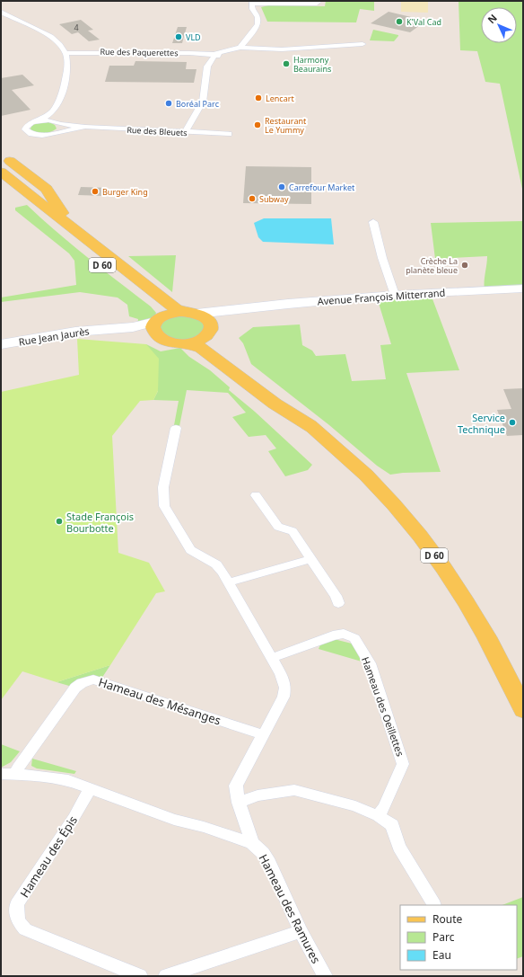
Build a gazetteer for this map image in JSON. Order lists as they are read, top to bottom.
{
  "streets": {
    "main road": ["D 60", "Avenue François Mitterrand", "Rue Jean Jaurès"],
    "street": [
      "Rue des Paquerettes",
      "Rue des Bleuets",
      "Hameau des Mésanges",
      "Hameau des Oeillettes",
      "Hameau des Épis",
      "Hameau des Ramures"
    ]
  },
  "places": [
    "K'Val Cad",
    "VLD",
    "Harmony Beaurains",
    "Lencart",
    "Boréal Parc",
    "Restaurant Le Yummy",
    "Carrefour Market",
    "Burger King",
    "Subway",
    "Crèche La planète bleue",
    "Service Technique",
    "Stade François Bourbotte"
  ],
  "house_numbers": ["4"],
  "legend": ["Route", "Parc", "Eau"],
  "north": "top left"
}
